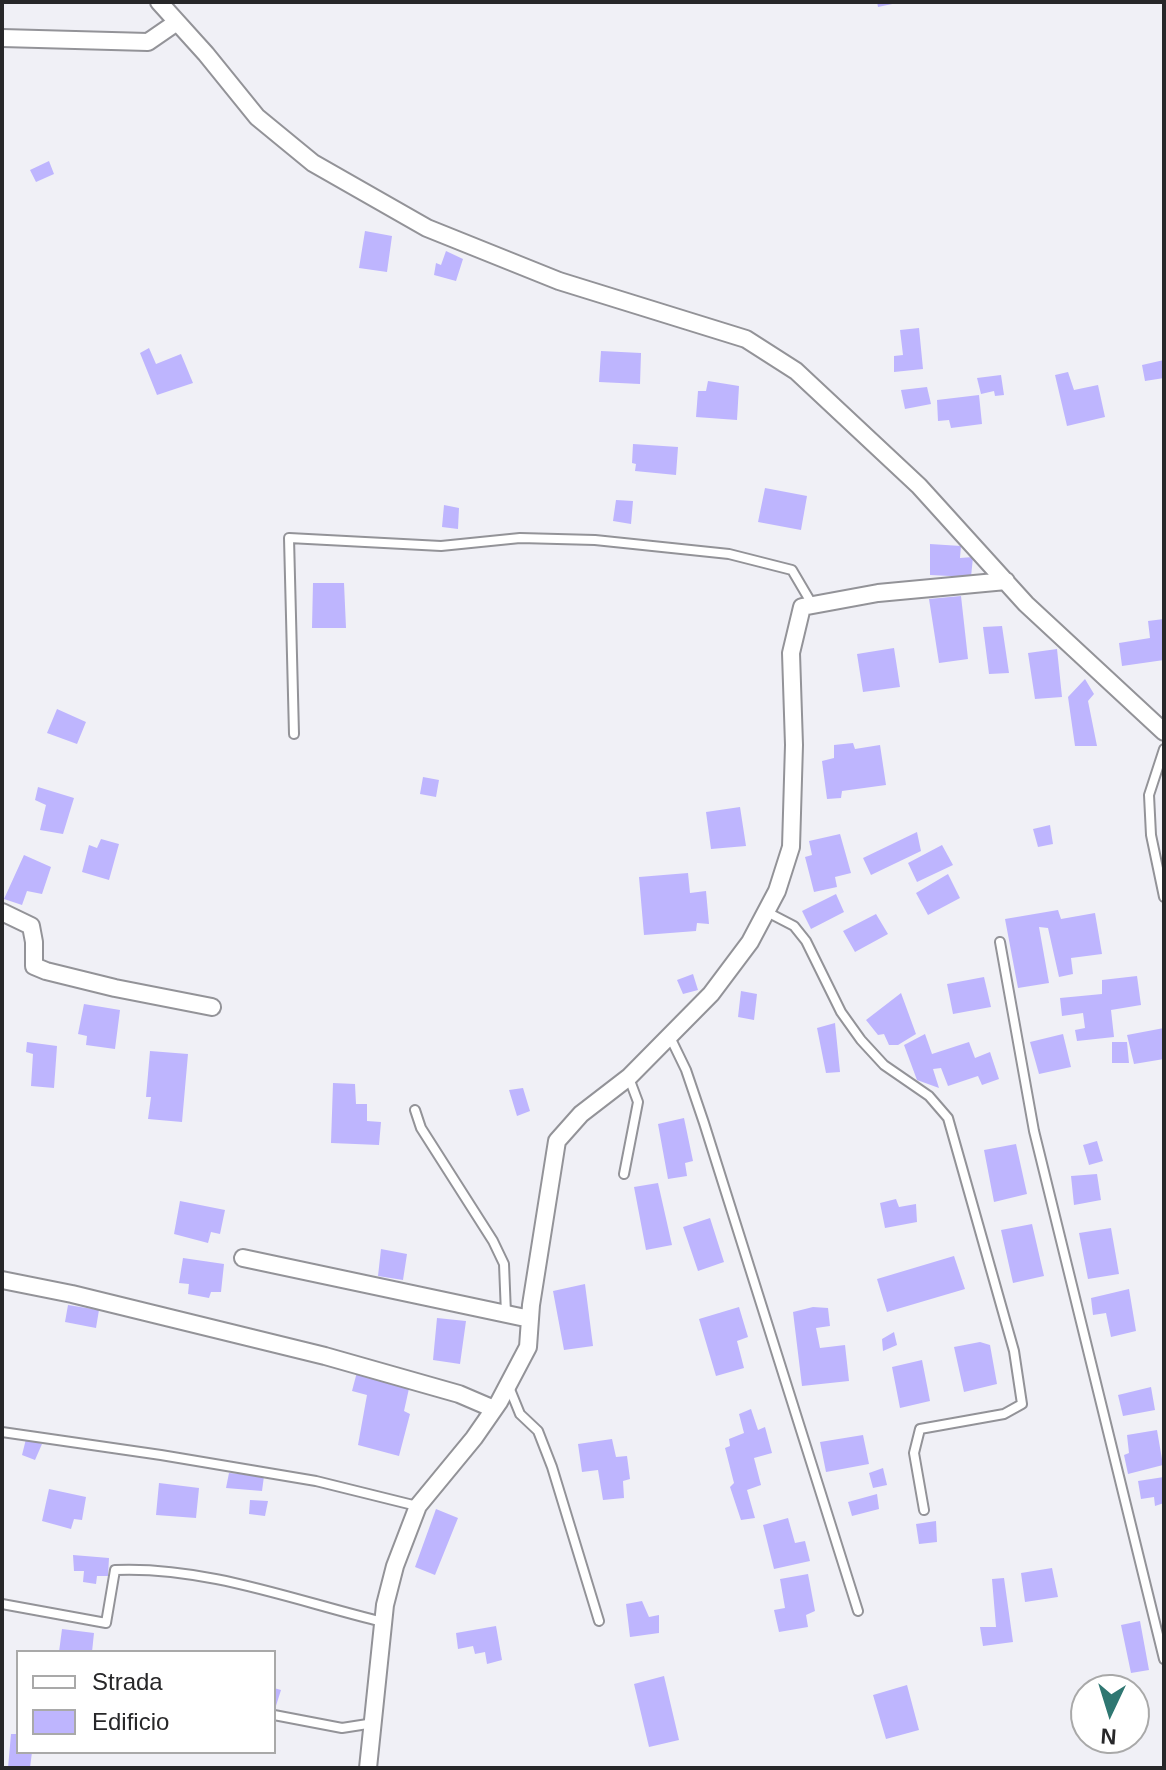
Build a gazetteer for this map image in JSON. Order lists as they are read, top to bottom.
{
  "legend": ["Strada", "Edificio"],
  "north": "bottom"
}
